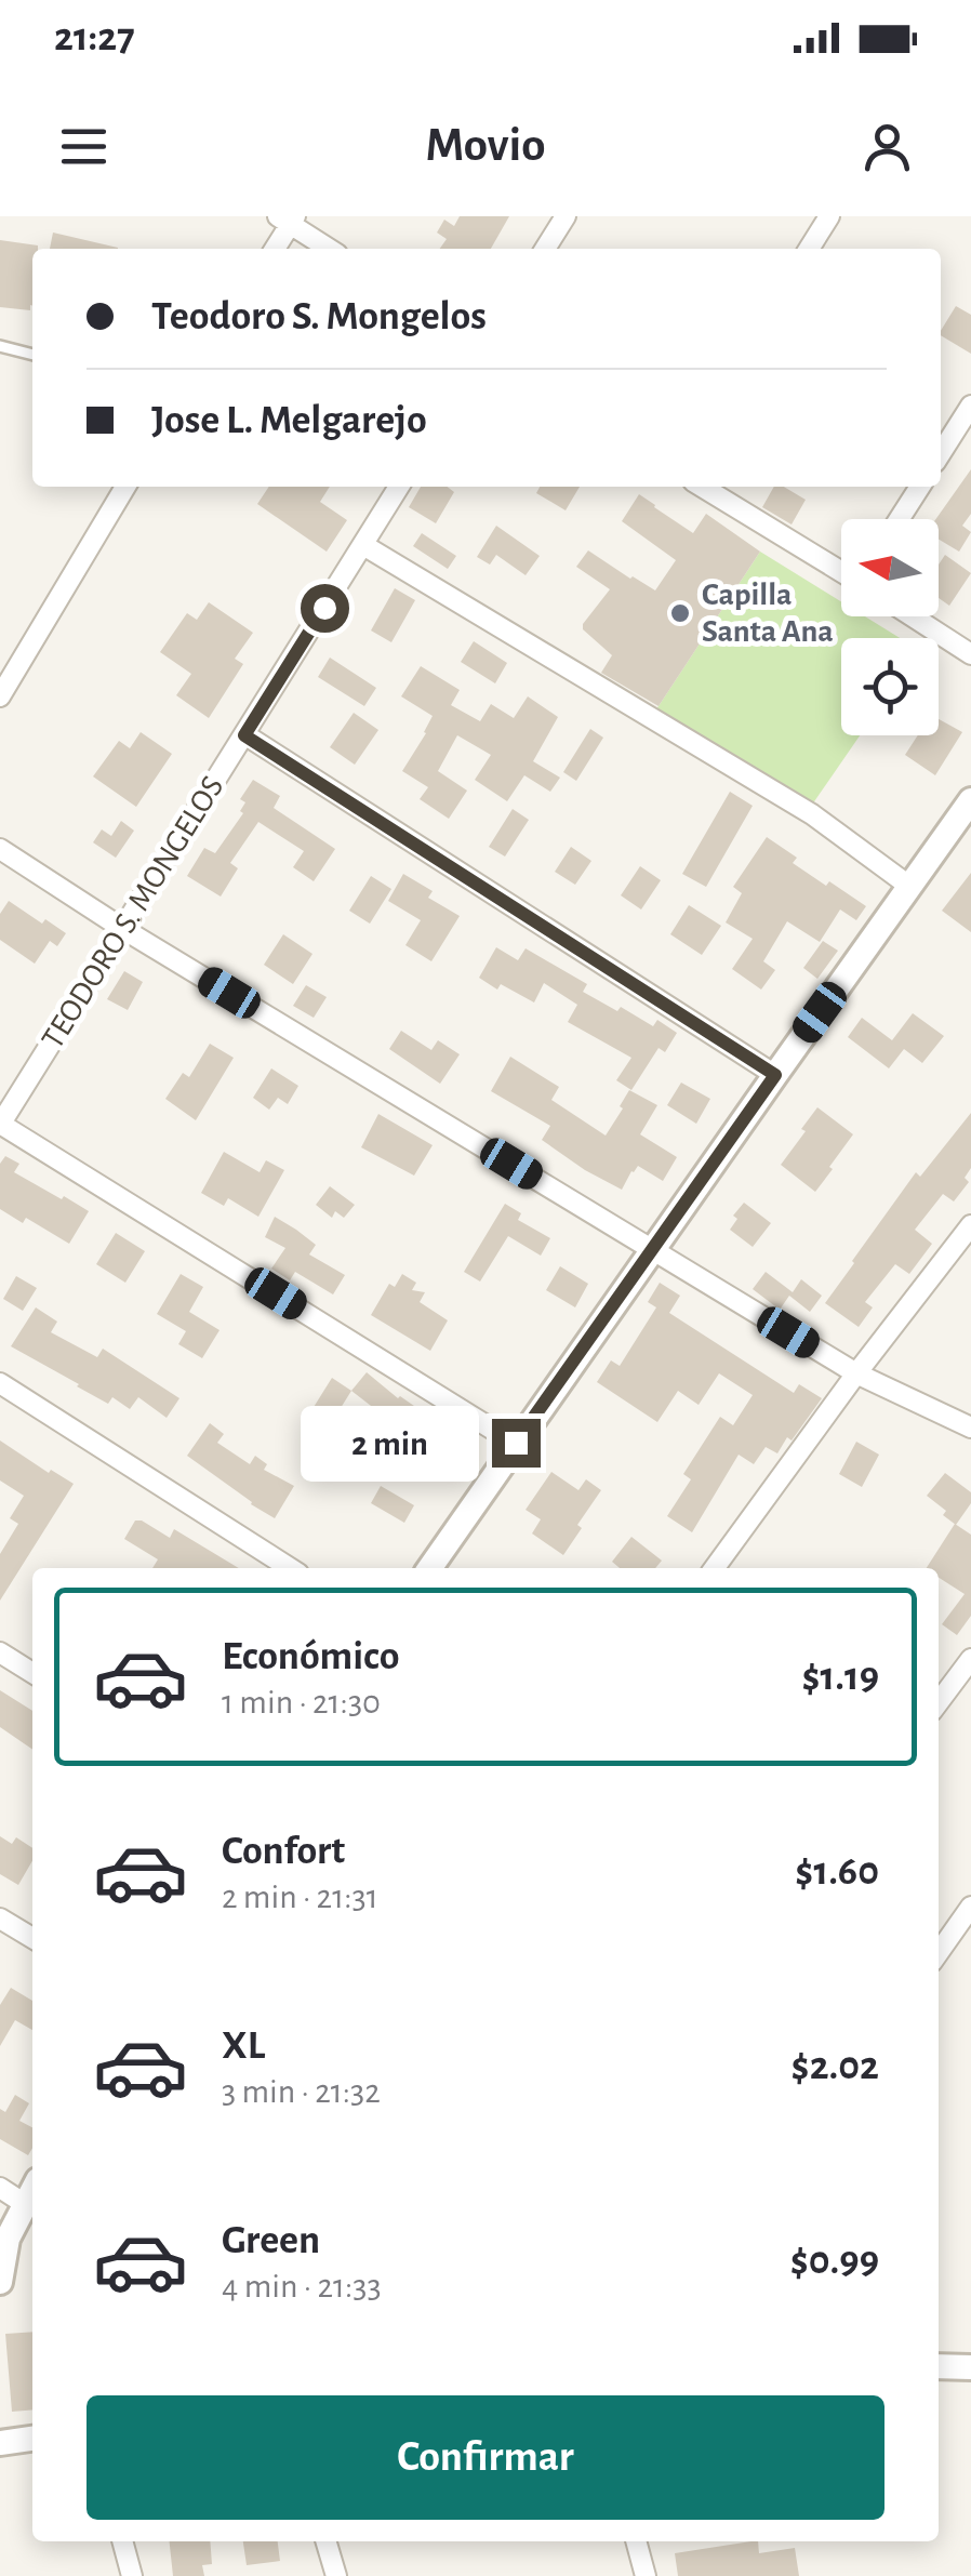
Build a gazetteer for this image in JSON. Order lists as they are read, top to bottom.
{
  "streets": {
    "street": ["TEODORO S. MONGELOS"]
  },
  "places": ["Capilla Santa Ana"],
  "north": "left",
  "page": {
    "status": "21:27",
    "header": "Movio",
    "banner": ["Teodoro S. Mongelos", "Jose L. Melgarejo"],
    "bubble": "2 min",
    "list": [
      {
        "name": "Económico",
        "note": "1 min · 21:30",
        "value": "$1.19"
      },
      {
        "name": "Confort",
        "note": "2 min · 21:31",
        "value": "$1.60"
      },
      {
        "name": "XL",
        "note": "3 min · 21:32",
        "value": "$2.02"
      },
      {
        "name": "Green",
        "note": "4 min · 21:33",
        "value": "$0.99"
      }
    ],
    "buttons": "Confirmar"
  }
}
